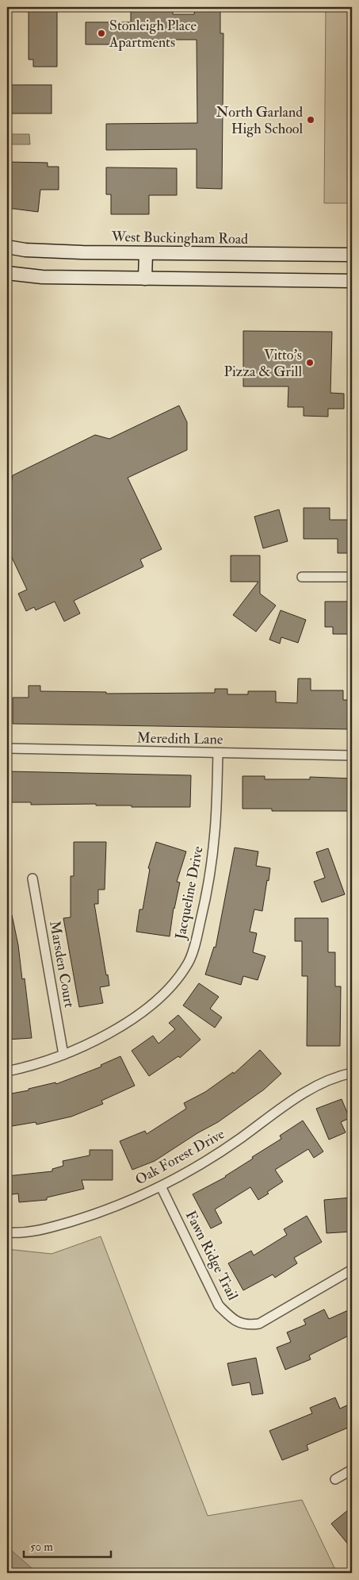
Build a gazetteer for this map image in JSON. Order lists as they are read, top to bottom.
{
  "streets": {
    "main road": ["West Buckingham Road"],
    "street": [
      "Meredith Lane",
      "Jacqueline Drive",
      "Marsden Court",
      "Oak Forest Drive",
      "Fawn Ridge Trail"
    ]
  },
  "crossings": [
    ["Meredith Lane", "Jacqueline Drive"],
    ["Jacqueline Drive", "Marsden Court"],
    ["Oak Forest Drive", "Fawn Ridge Trail"]
  ],
  "places": ["Stonleigh Place Apartments", "North Garland High School", "Vitto's Pizza & Grill"],
  "scale_bar": "50 m"
}
